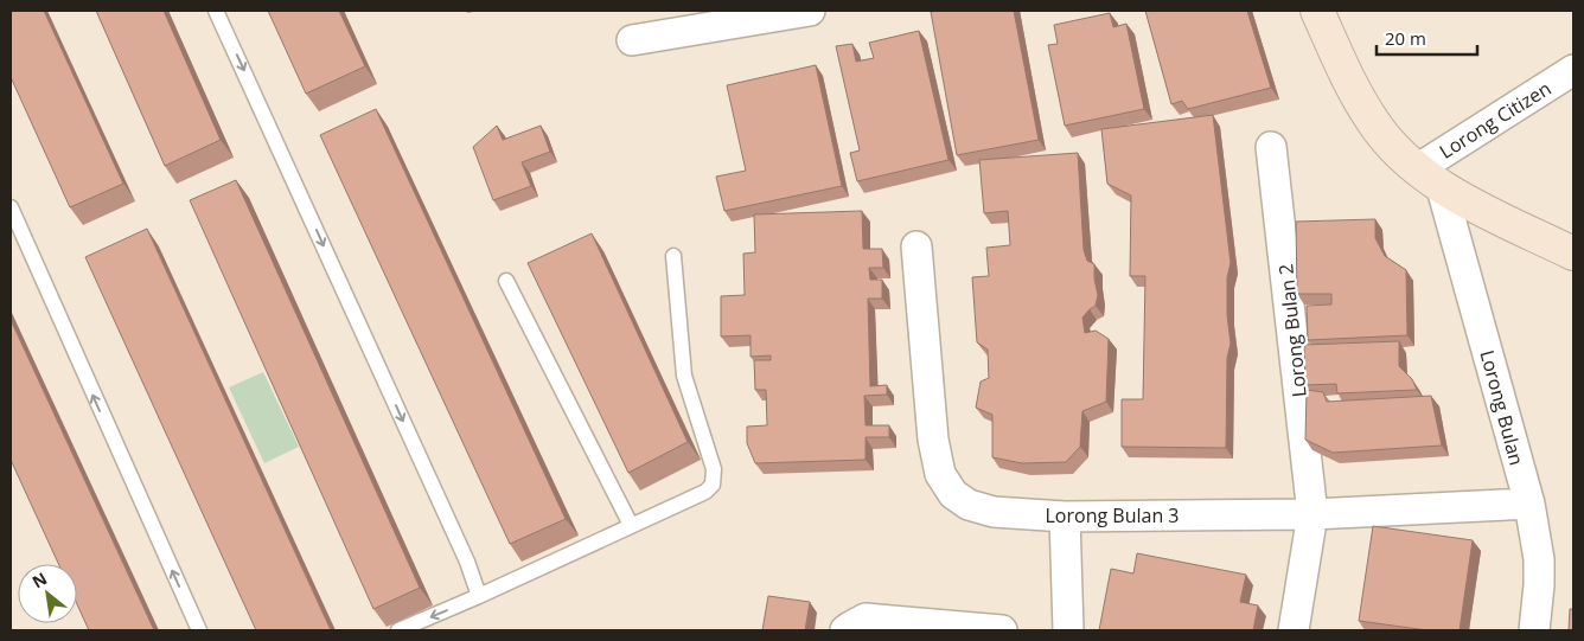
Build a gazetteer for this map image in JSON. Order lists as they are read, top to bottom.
{
  "streets": {
    "street": [
      "Lorong Citizen",
      "Lorong Bulan 2",
      "Lorong Bulan",
      "Lorong Bulan 3"
    ]
  },
  "crossings": [
    ["Lorong Bulan 2", "Lorong Bulan 3"],
    ["Lorong Bulan", "Lorong Bulan 3"]
  ],
  "scale_bar": "20 m",
  "north": "top left"
}
